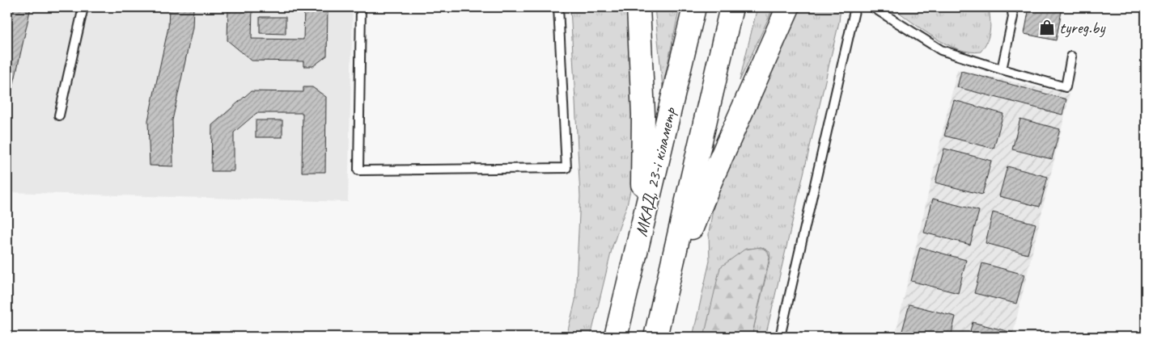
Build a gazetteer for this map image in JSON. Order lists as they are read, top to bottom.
{
  "streets": {
    "highway": ["МКАД, 23-і кіламетр"]
  },
  "places": {
    "shop": ["tyreg.by"]
  }
}
